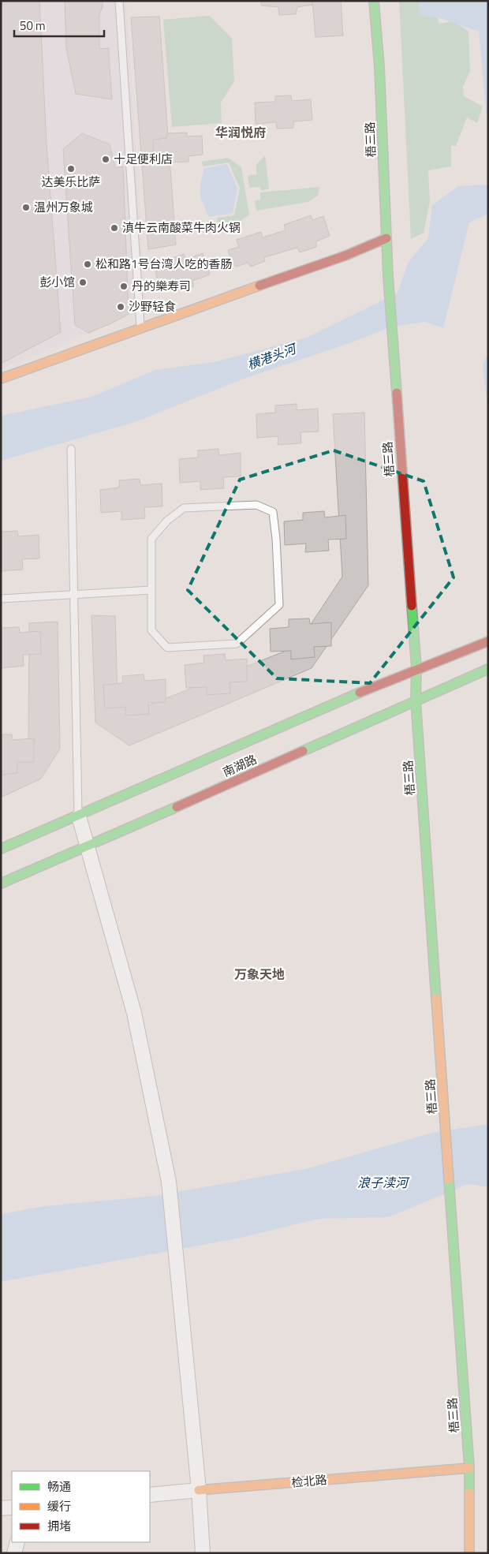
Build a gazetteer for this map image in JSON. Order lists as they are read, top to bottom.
{
  "streets": {
    "street": ["梧三路", "南湖路", "检北路"]
  },
  "crossings": [
    ["梧三路", "南湖路"],
    ["梧三路", "检北路"]
  ],
  "districts": ["华润悦府", "万象天地"],
  "water": ["横港头河", "浪子渎河"],
  "places": [
    "十足便利店",
    "达美乐比萨",
    "温州万象城",
    "滇牛云南酸菜牛肉火锅",
    "松和路1号台湾人吃的香肠",
    "彭小馆",
    "丹的樂寿司",
    "沙野轻食"
  ],
  "legend": ["畅通", "缓行", "拥堵"],
  "scale_bar": "50 m"
}
